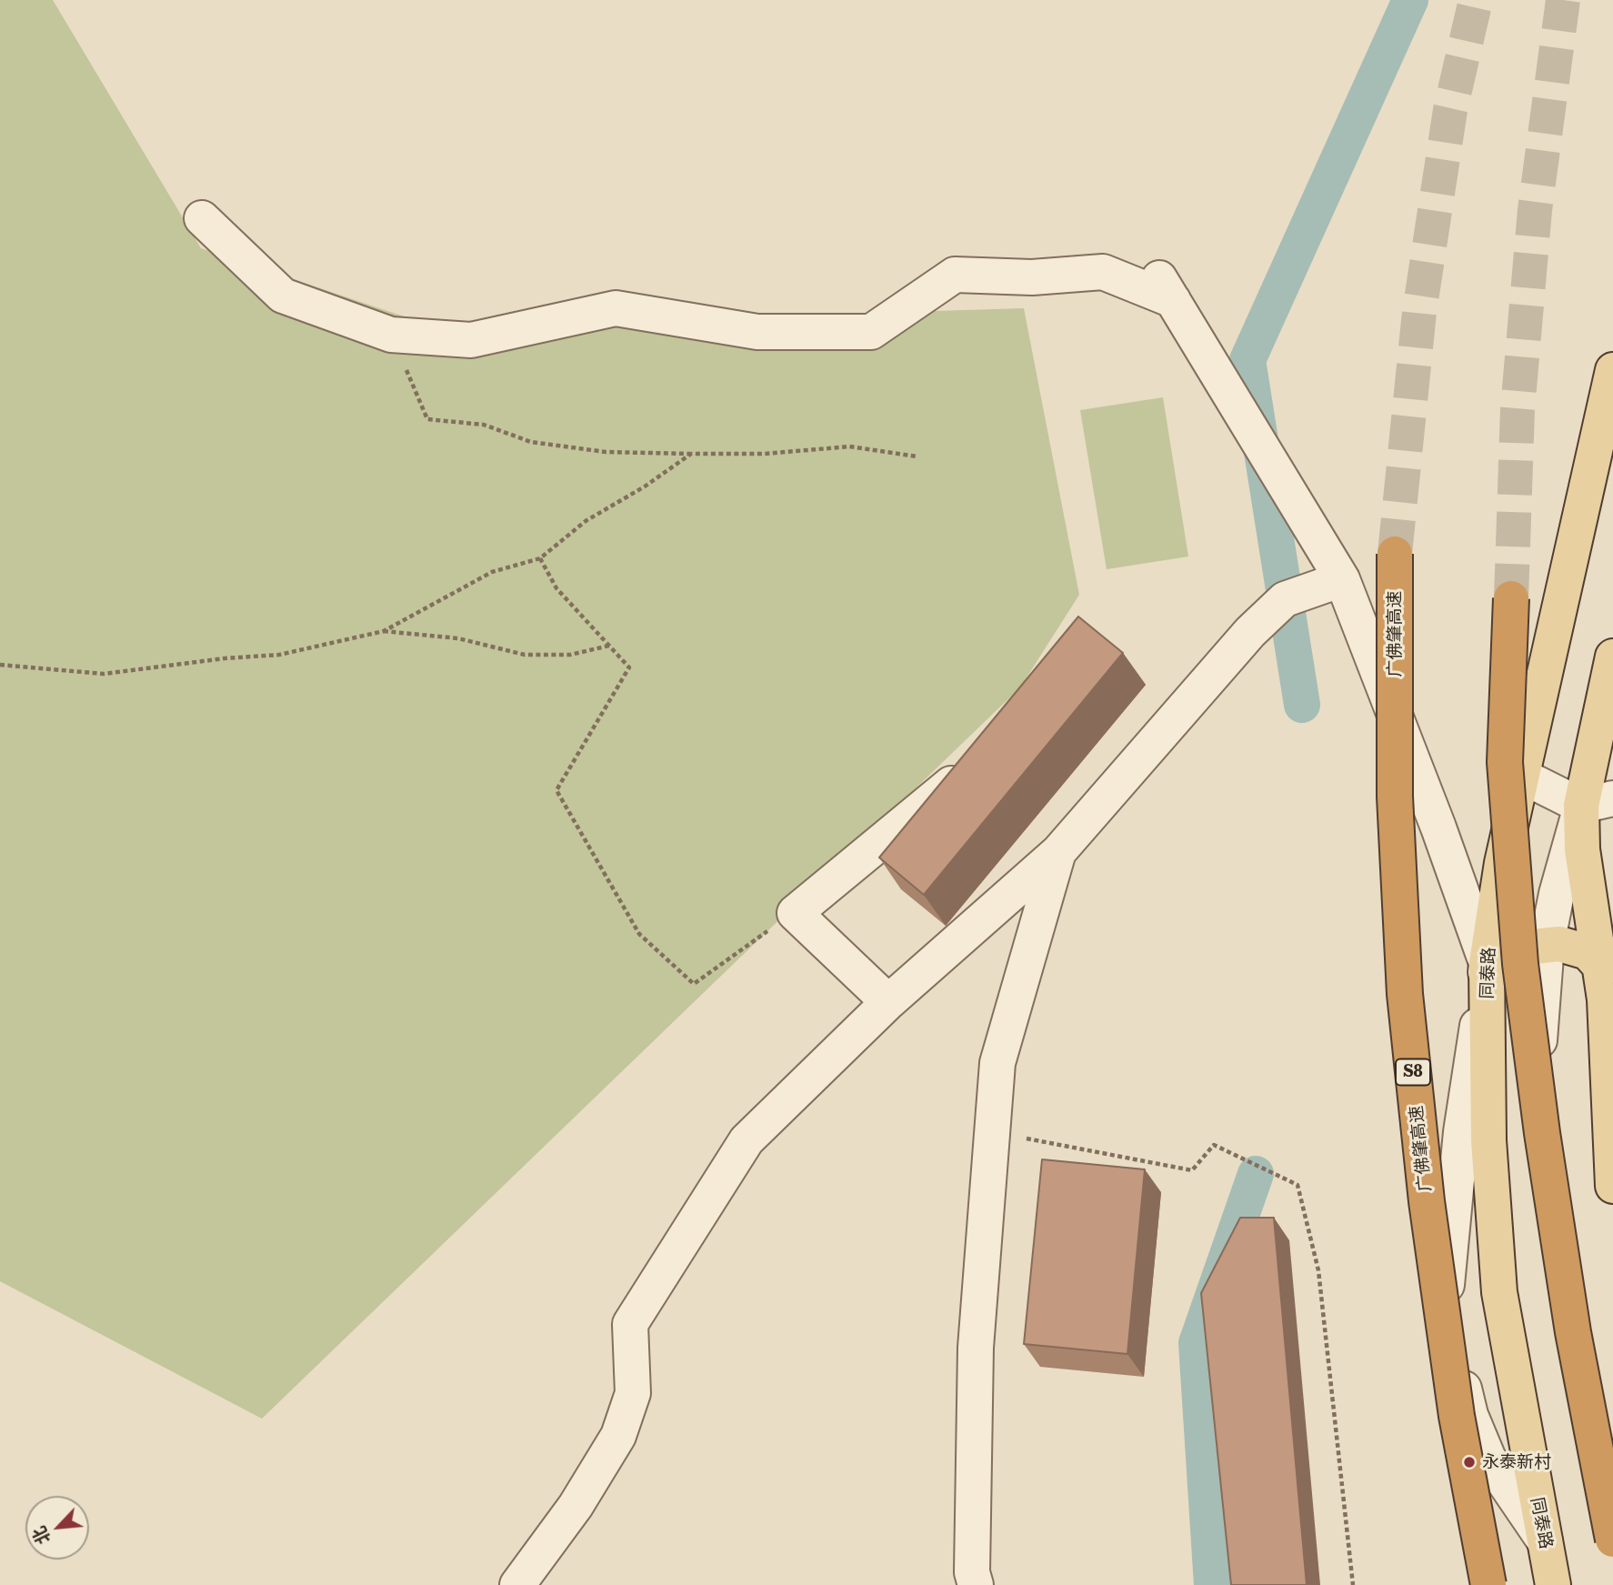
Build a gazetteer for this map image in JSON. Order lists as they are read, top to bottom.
{
  "streets": {
    "highway": ["广佛肇高速", "S8"],
    "main road": ["同泰路"]
  },
  "places": ["永泰新村"],
  "north": "bottom left"
}
